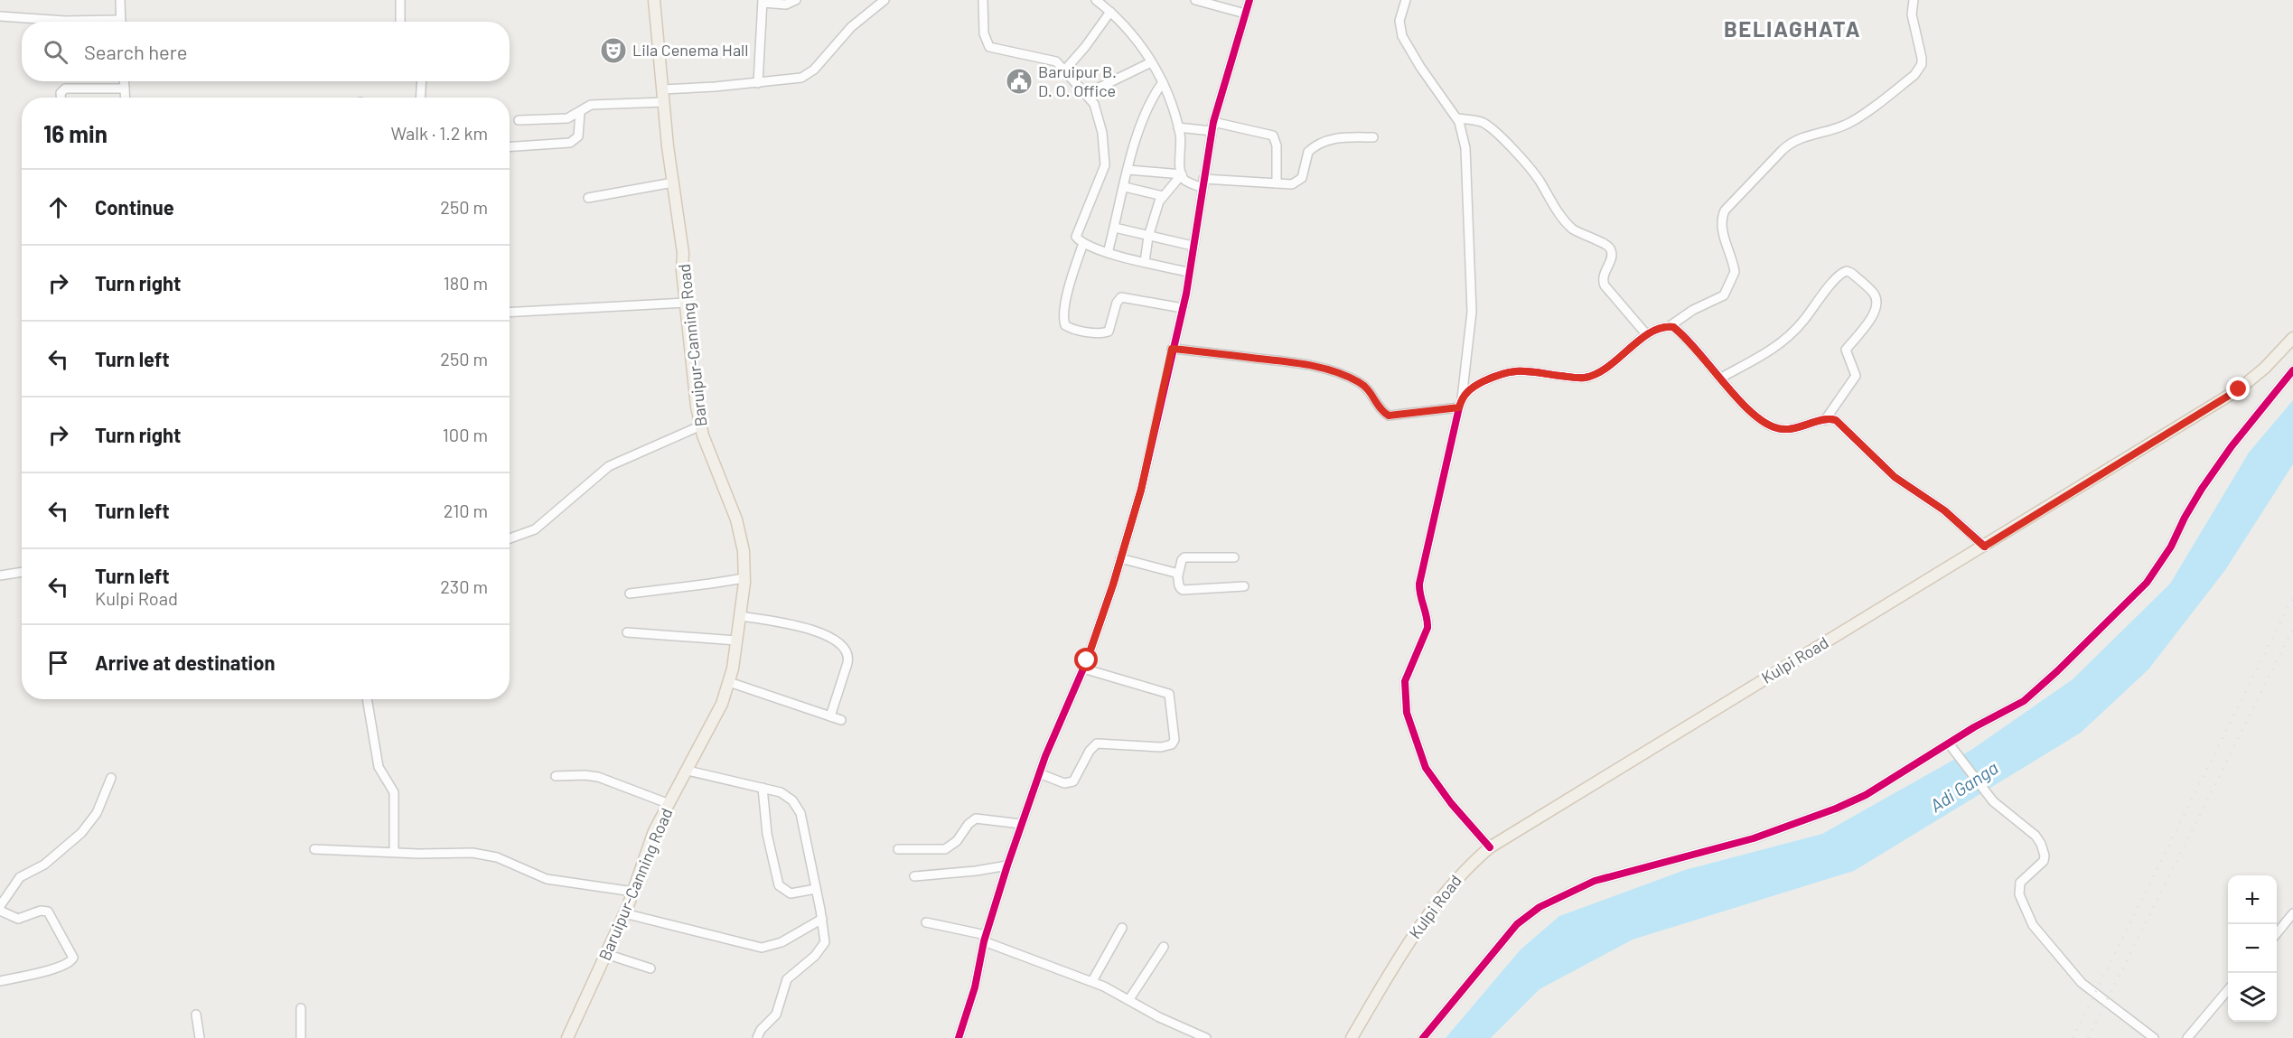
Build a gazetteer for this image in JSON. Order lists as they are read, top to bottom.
{
  "streets": {
    "main road": ["Baruipur-Canning Road", "Kulpi Road"]
  },
  "districts": ["BELIAGHATA"],
  "water": ["Adi Ganga"],
  "places": {
    "theatre": ["Lila Cenema Hall"],
    "public building": ["Baruipur B. D. O. Office"]
  },
  "page": {
    "search": "Search here",
    "heading": ["16 min", "Walk · 1.2 km"],
    "list": [
      ["Continue", "250 m"],
      ["Turn right", "180 m"],
      ["Turn left", "250 m"],
      ["Turn right", "100 m"],
      ["Turn left", "210 m"],
      ["Turn left", "Kulpi Road", "230 m"],
      "Arrive at destination"
    ],
    "map_buttons": ["+", "−"]
  }
}
